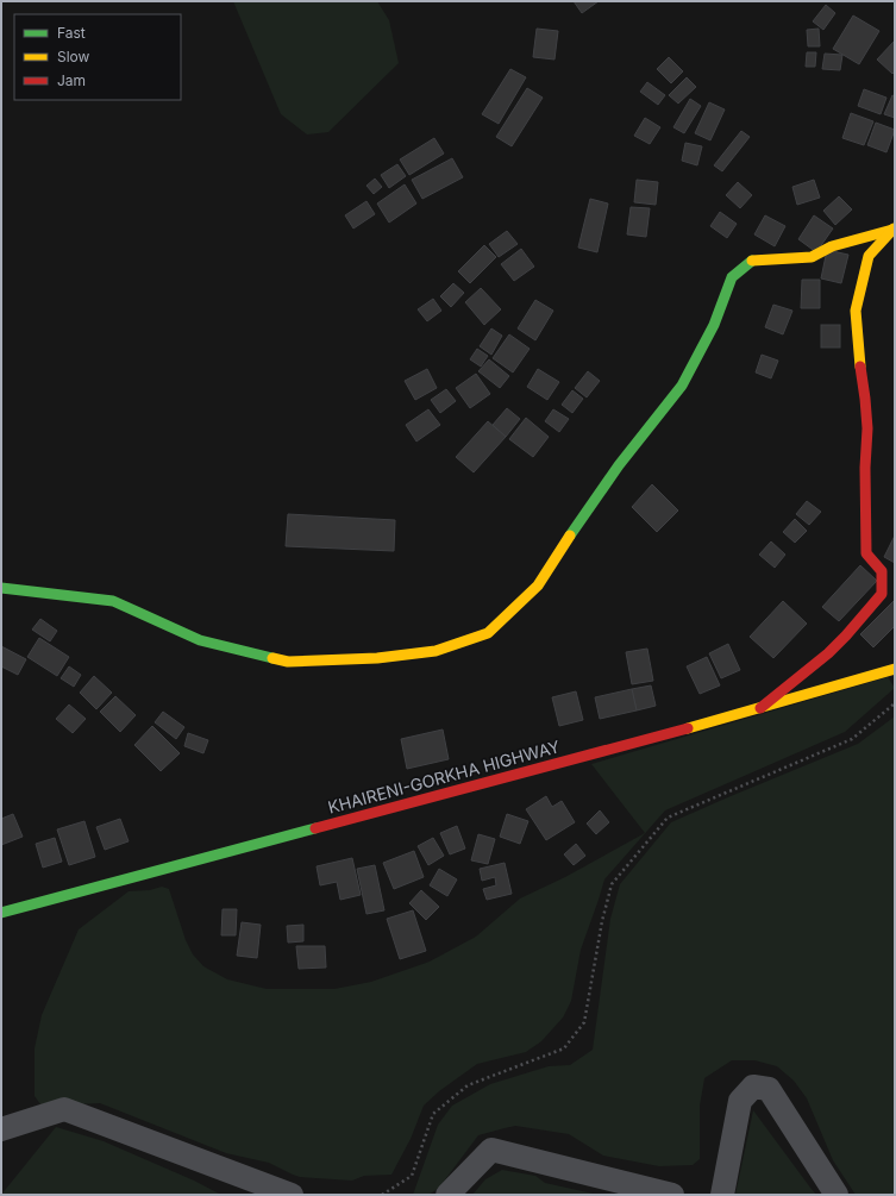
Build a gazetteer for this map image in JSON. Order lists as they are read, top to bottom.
{
  "streets": {
    "street": ["KHAIRENI-GORKHA HIGHWAY"]
  },
  "legend": ["Fast", "Slow", "Jam"]
}
